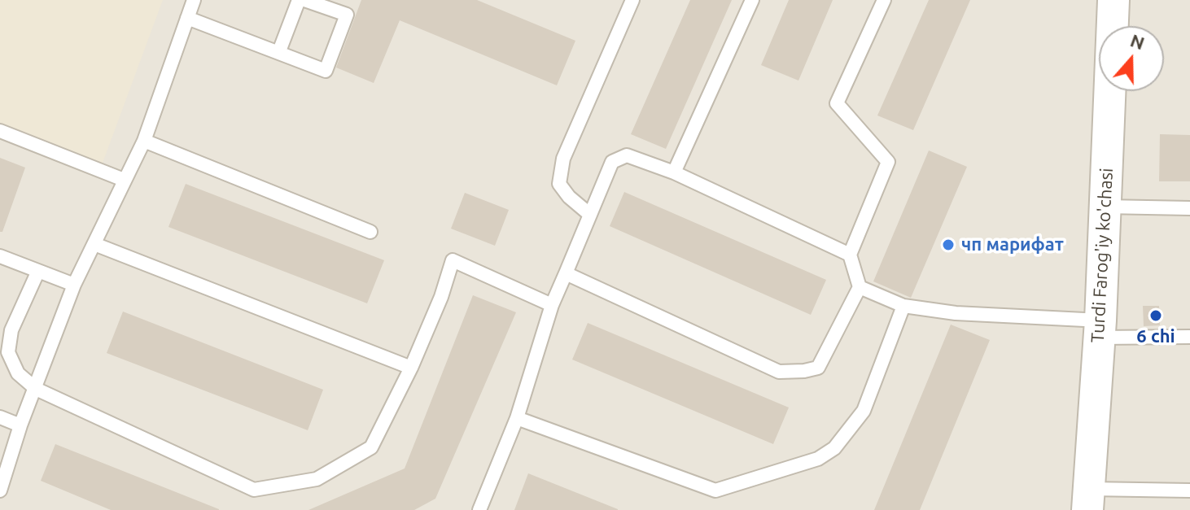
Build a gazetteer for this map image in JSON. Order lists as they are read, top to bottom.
{
  "streets": {
    "street": ["Turdi Farog'iy ko'chasi"]
  },
  "places": ["чп марифат", "6 chi"],
  "north": "top"
}
